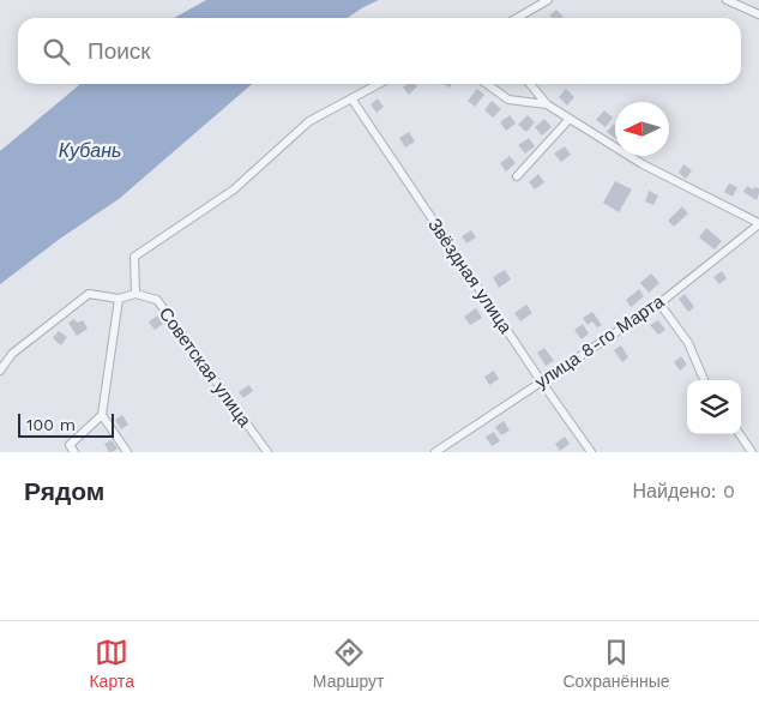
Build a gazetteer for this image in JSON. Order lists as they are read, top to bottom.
{
  "streets": {
    "street": ["Звёздная улица", "улица 8-го Марта", "Советская улица"]
  },
  "crossings": [
    ["Звёздная улица", "улица 8-го Марта"]
  ],
  "water": ["Кубань"],
  "scale_bar": "100 m",
  "north": "left",
  "page": {
    "search": "Поиск",
    "scale": "100 m",
    "heading": ["Рядом", "Найдено: 0"],
    "nav": ["Карта", "Маршрут", "Сохранённые"]
  }
}
